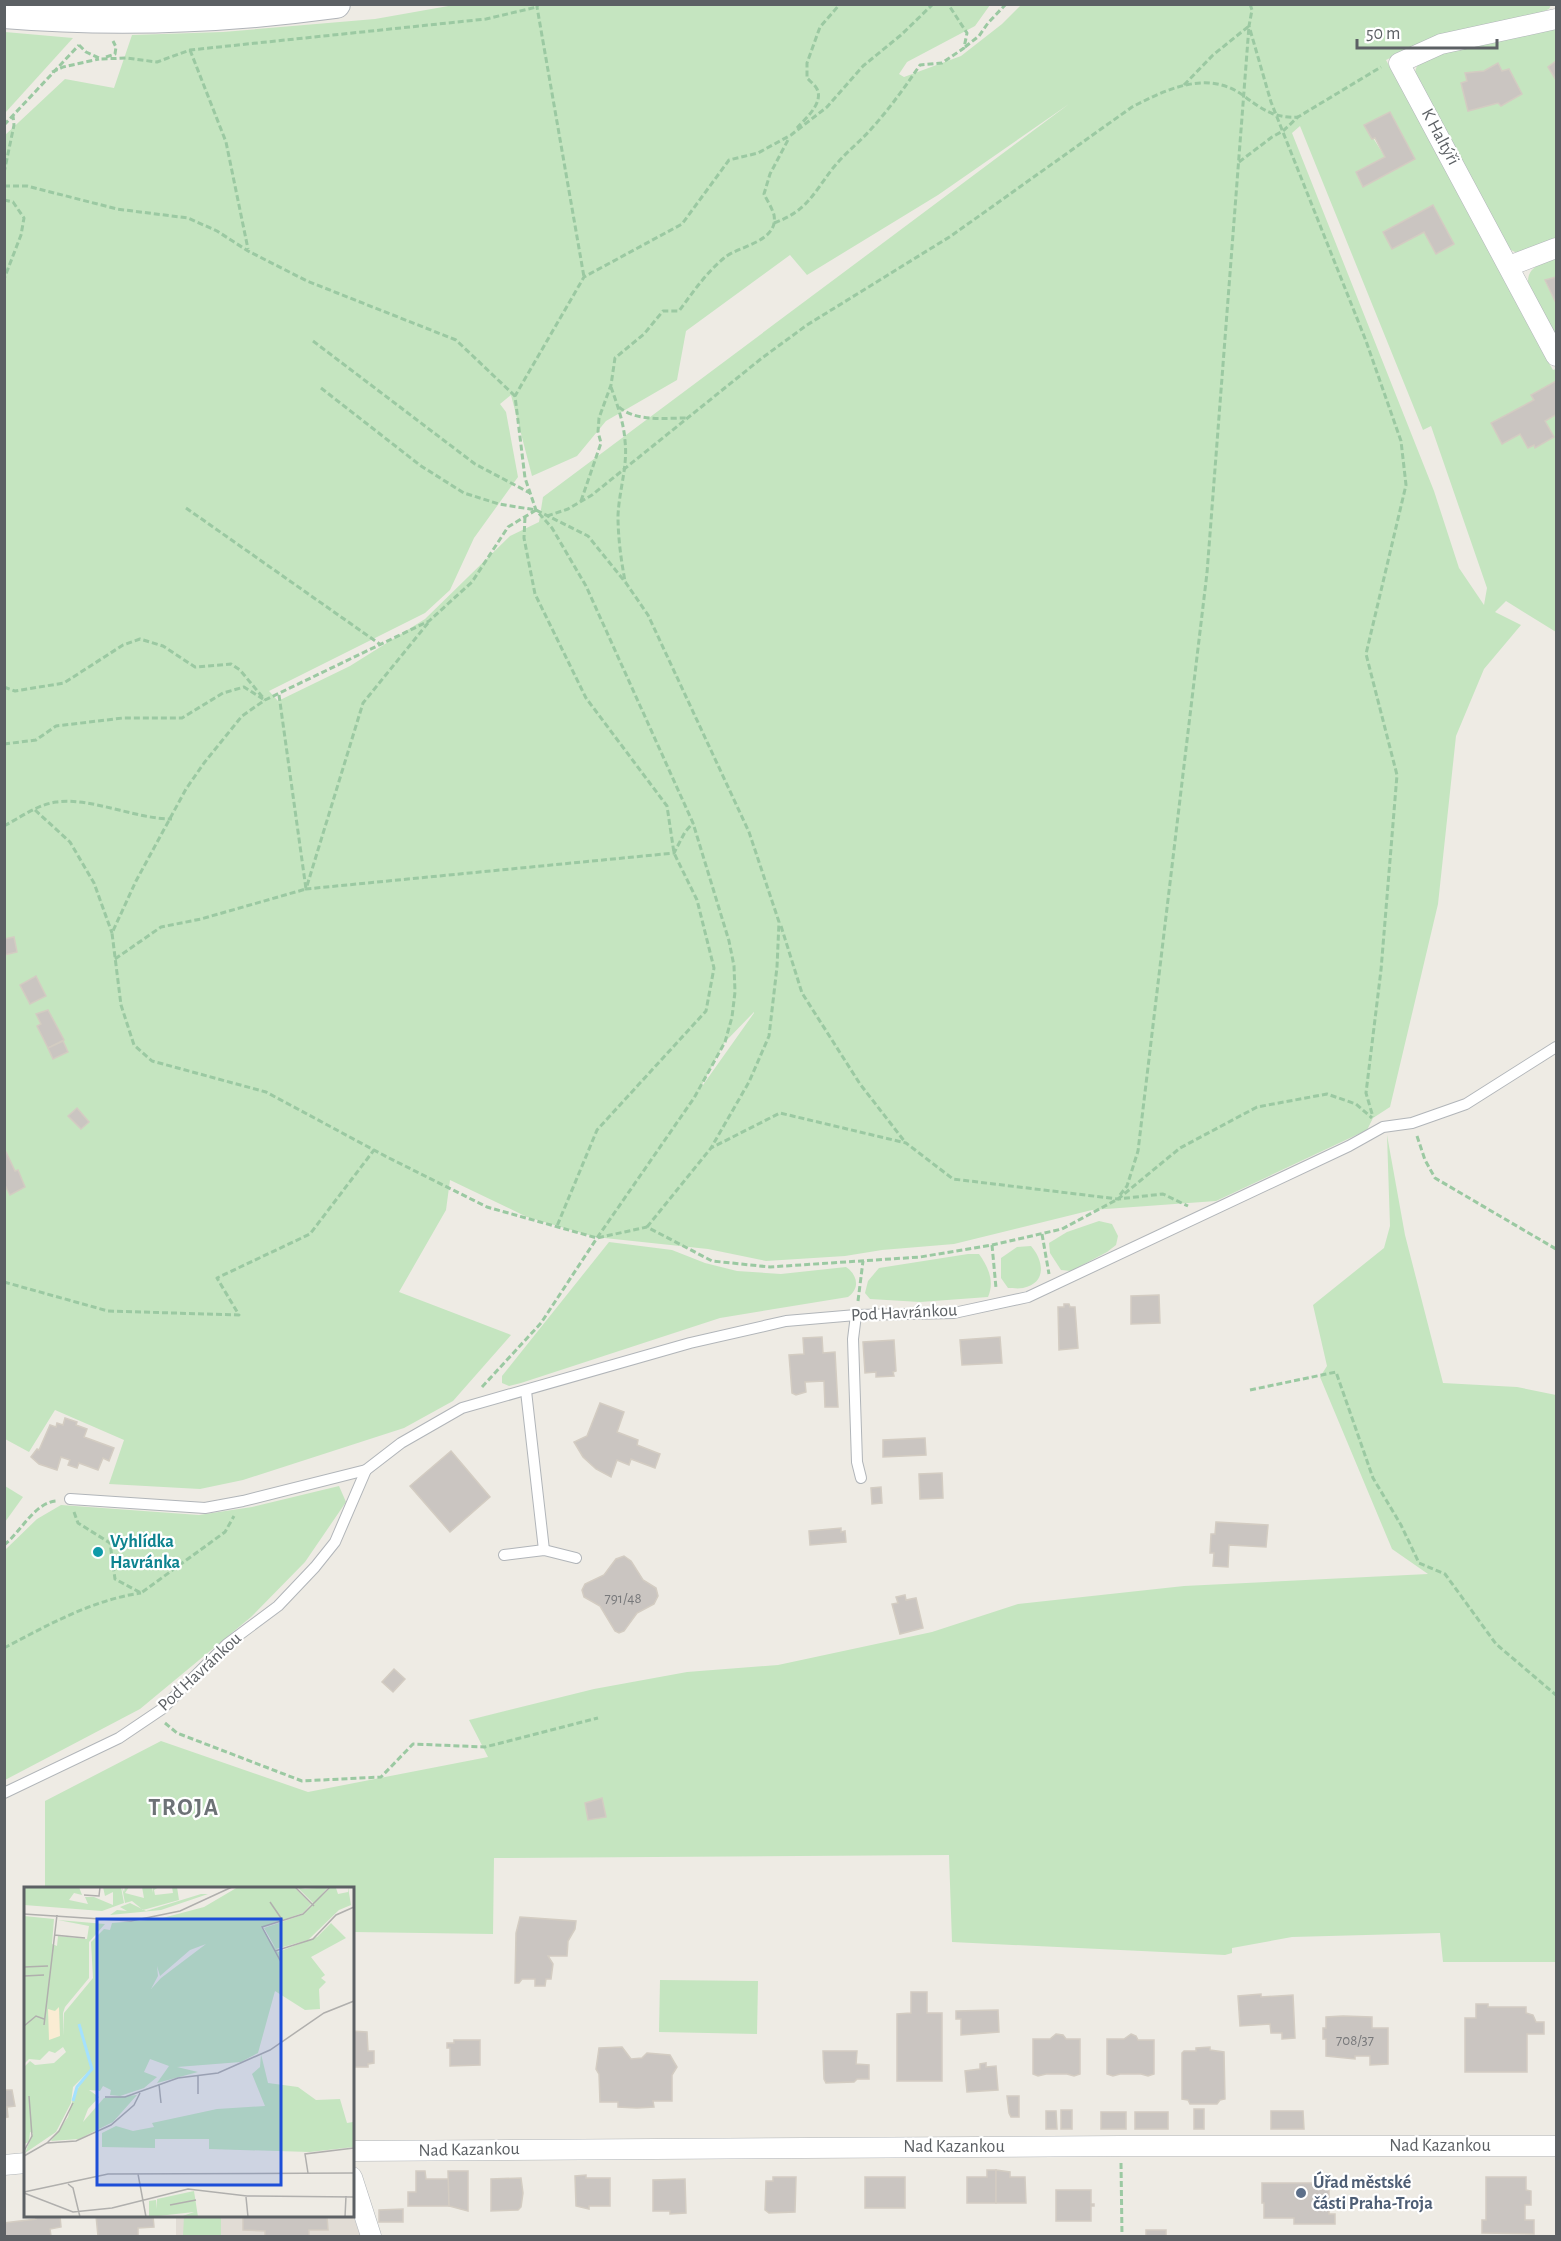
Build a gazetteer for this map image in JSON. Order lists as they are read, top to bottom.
{
  "streets": {
    "street": ["K Haltýři", "Nad Kazankou"],
    "lane": ["Pod Havránkou"]
  },
  "districts": ["TROJA"],
  "places": ["Vyhlídka Havránka", "Úřad městské části Praha-Troja"],
  "house_numbers": ["791/48", "708/37"],
  "scale_bar": "50 m"
}
